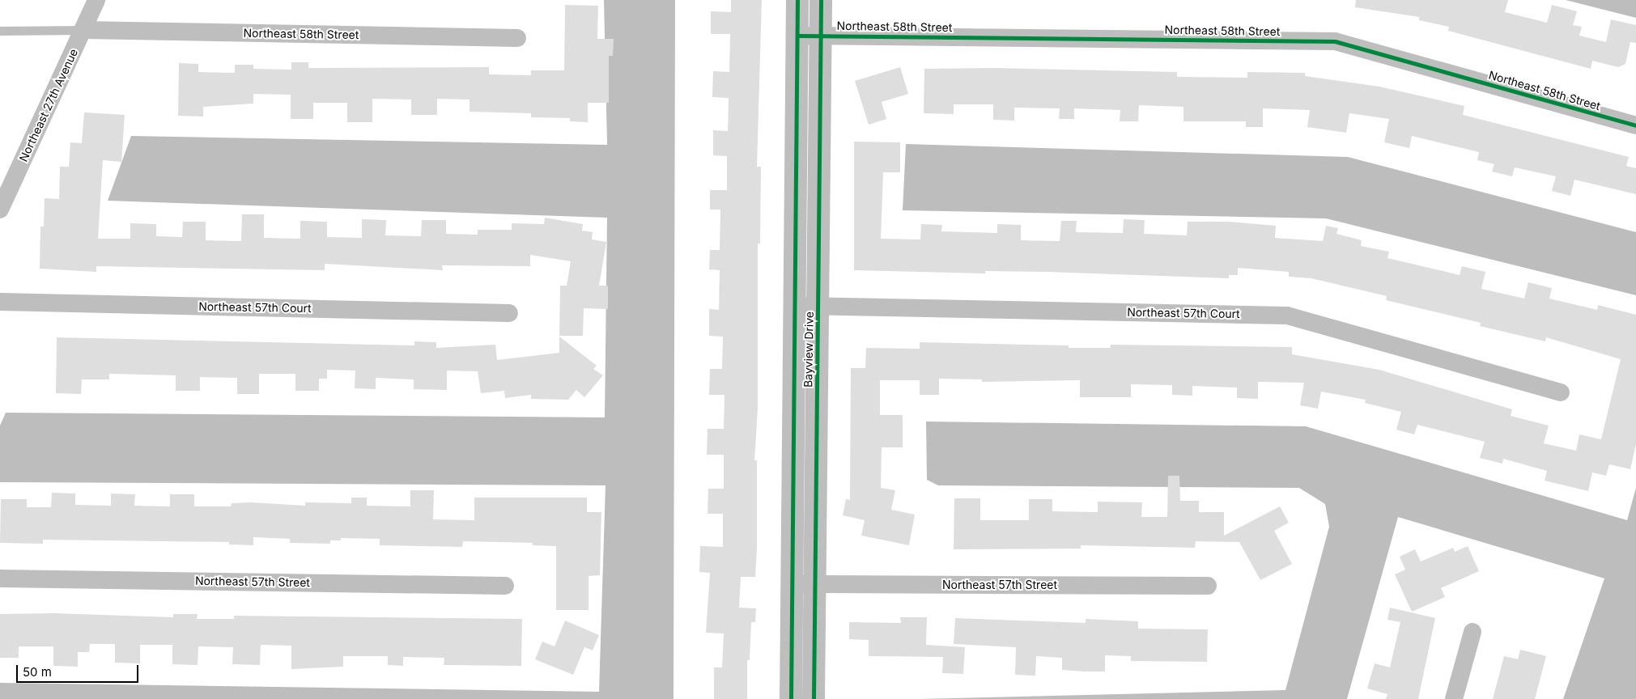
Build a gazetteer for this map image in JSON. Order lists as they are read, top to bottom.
{
  "streets": {
    "street": [
      "Northeast 58th Street",
      "Northeast 27th Avenue",
      "Northeast 57th Court",
      "Bayview Drive",
      "Northeast 57th Street"
    ]
  },
  "crossings": [
    ["Northeast 58th Street", "Northeast 27th Avenue"],
    ["Northeast 58th Street", "Bayview Drive"],
    ["Northeast 57th Court", "Bayview Drive"],
    ["Bayview Drive", "Northeast 57th Street"]
  ],
  "scale_bar": "50 m"
}
